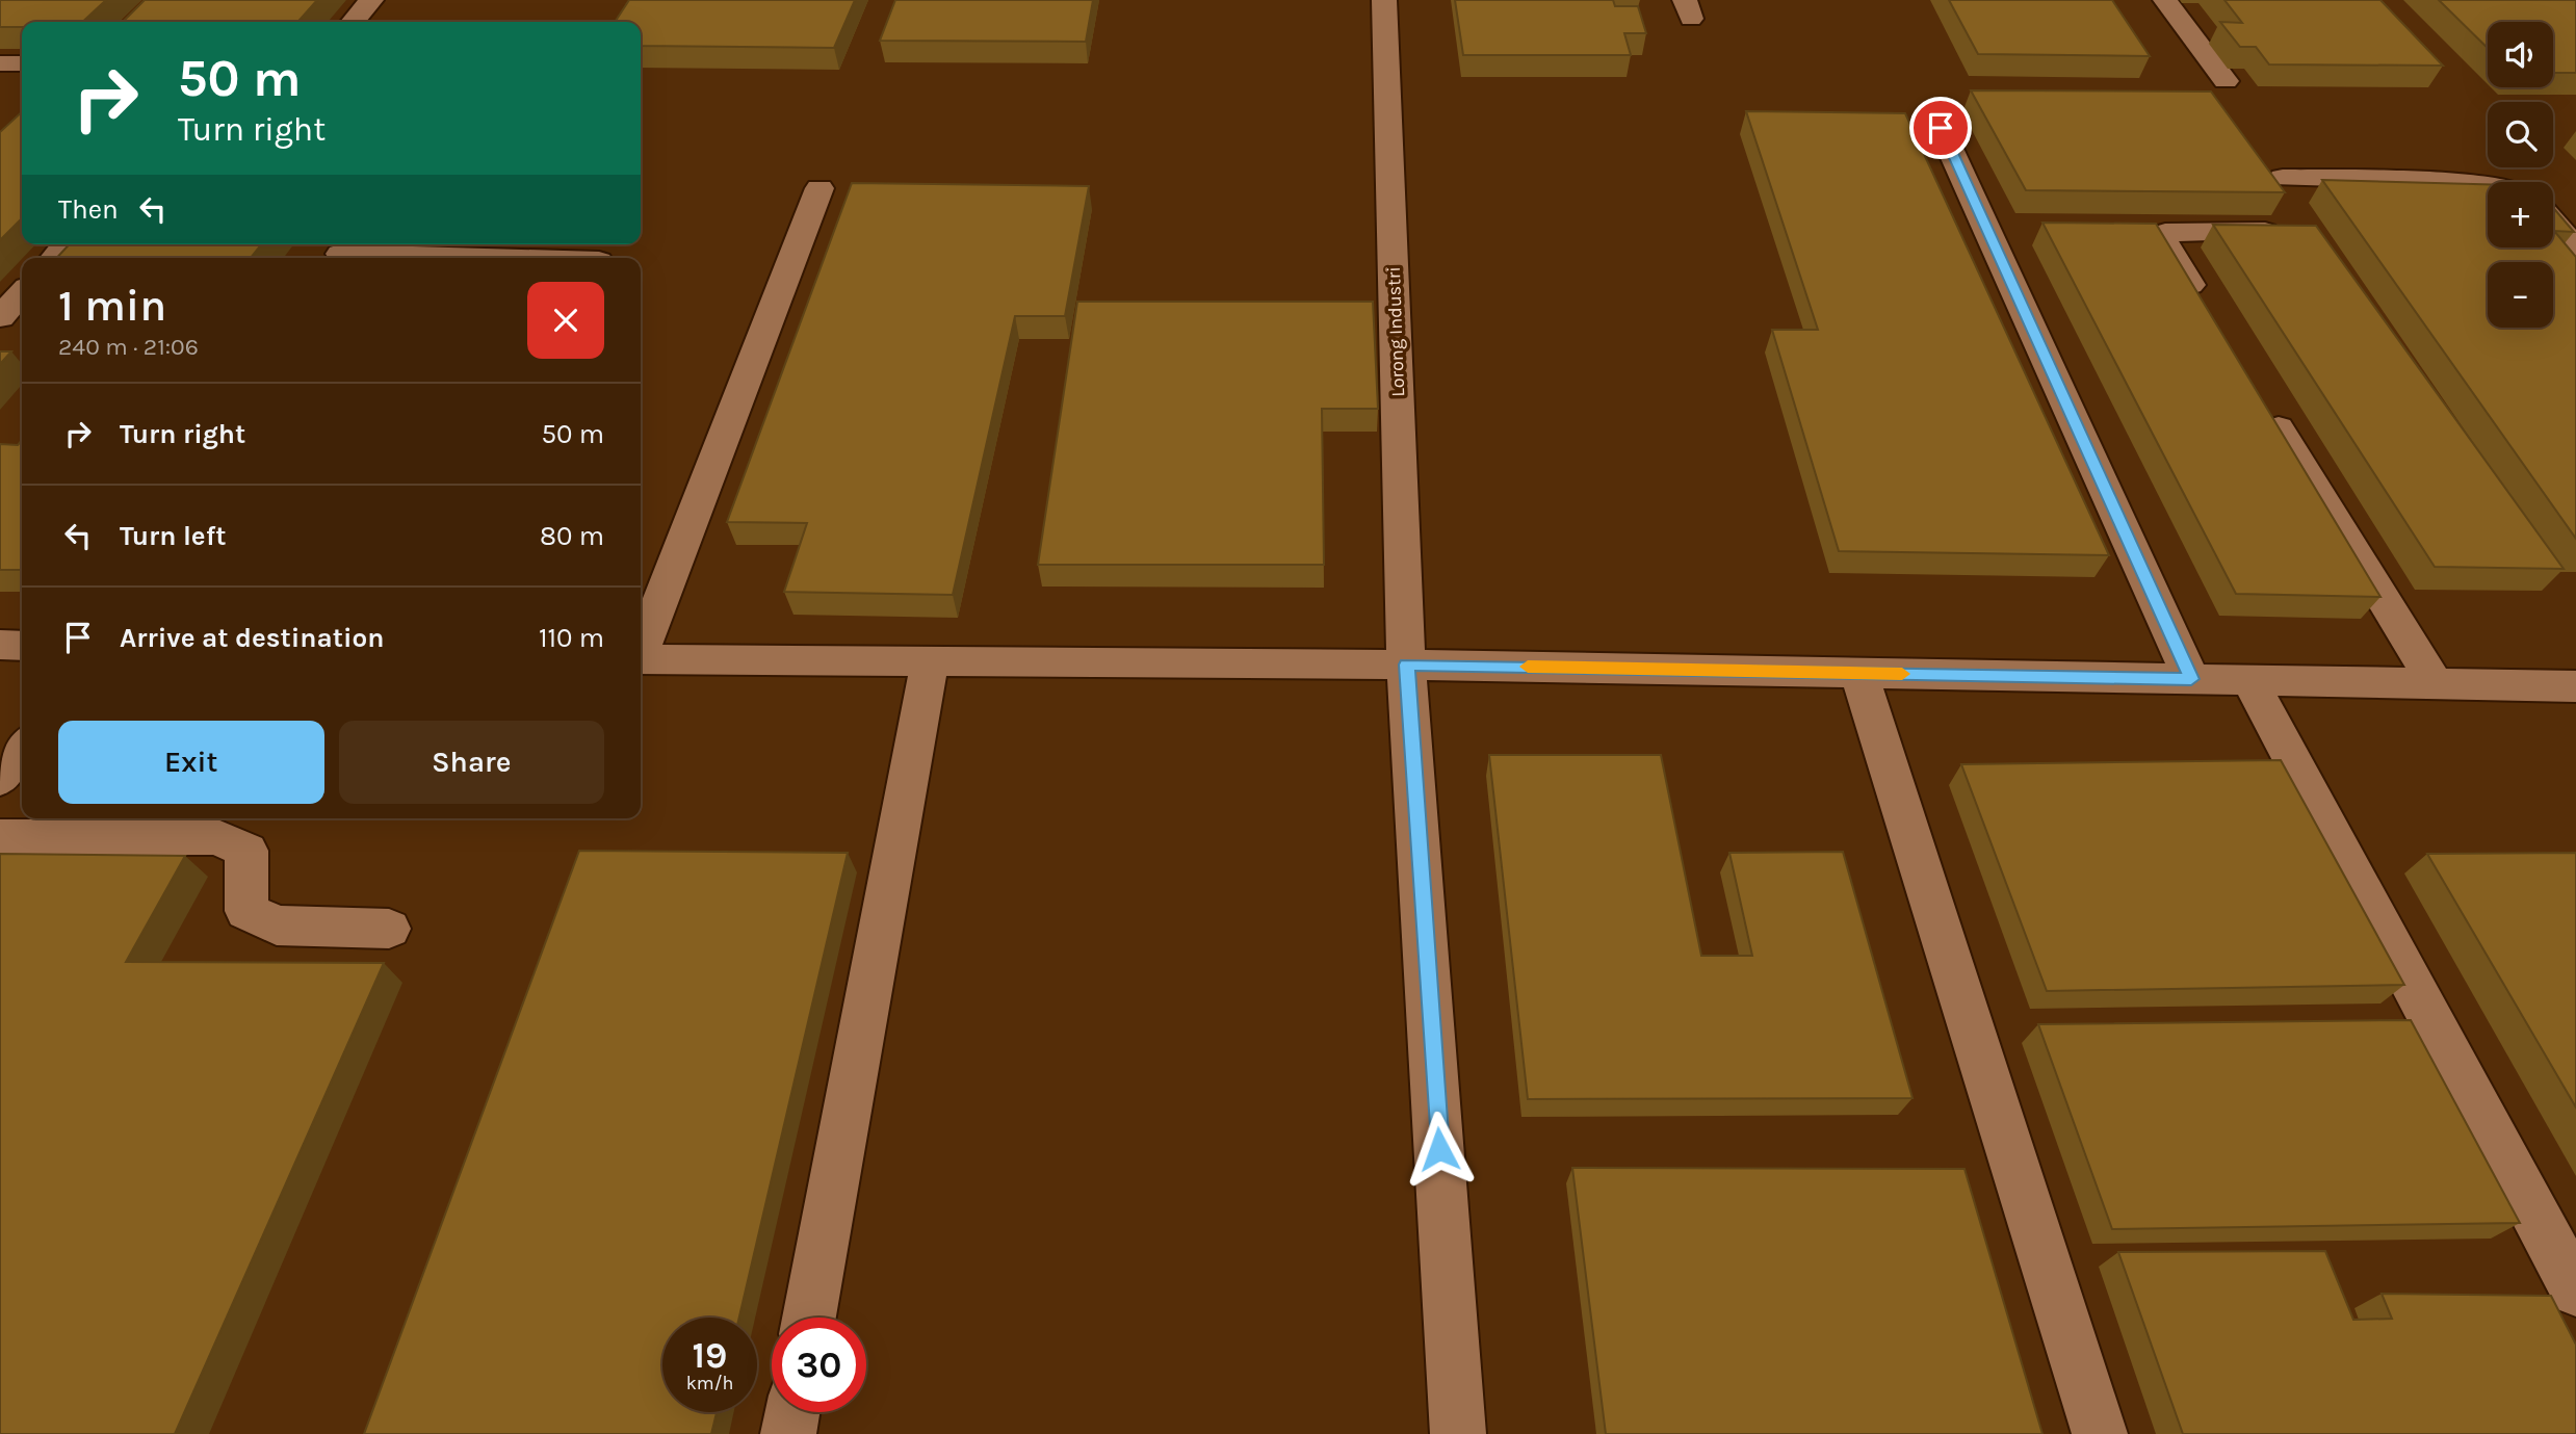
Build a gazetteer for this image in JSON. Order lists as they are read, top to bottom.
{
  "streets": {
    "street": ["Lorong Industri"]
  },
  "page": {
    "map_buttons": ["+", "−"],
    "turn": ["50 m", "Turn right"],
    "then": "Then",
    "heading": ["1 min", "240 m · 21:06"],
    "list": [
      {
        "name": "Turn right",
        "value": "50 m"
      },
      {
        "name": "Turn left",
        "value": "80 m"
      },
      {
        "name": "Arrive at destination",
        "value": "110 m"
      }
    ],
    "buttons": ["Exit", "Share"],
    "speed": "19 km/h",
    "limit": "30"
  }
}
